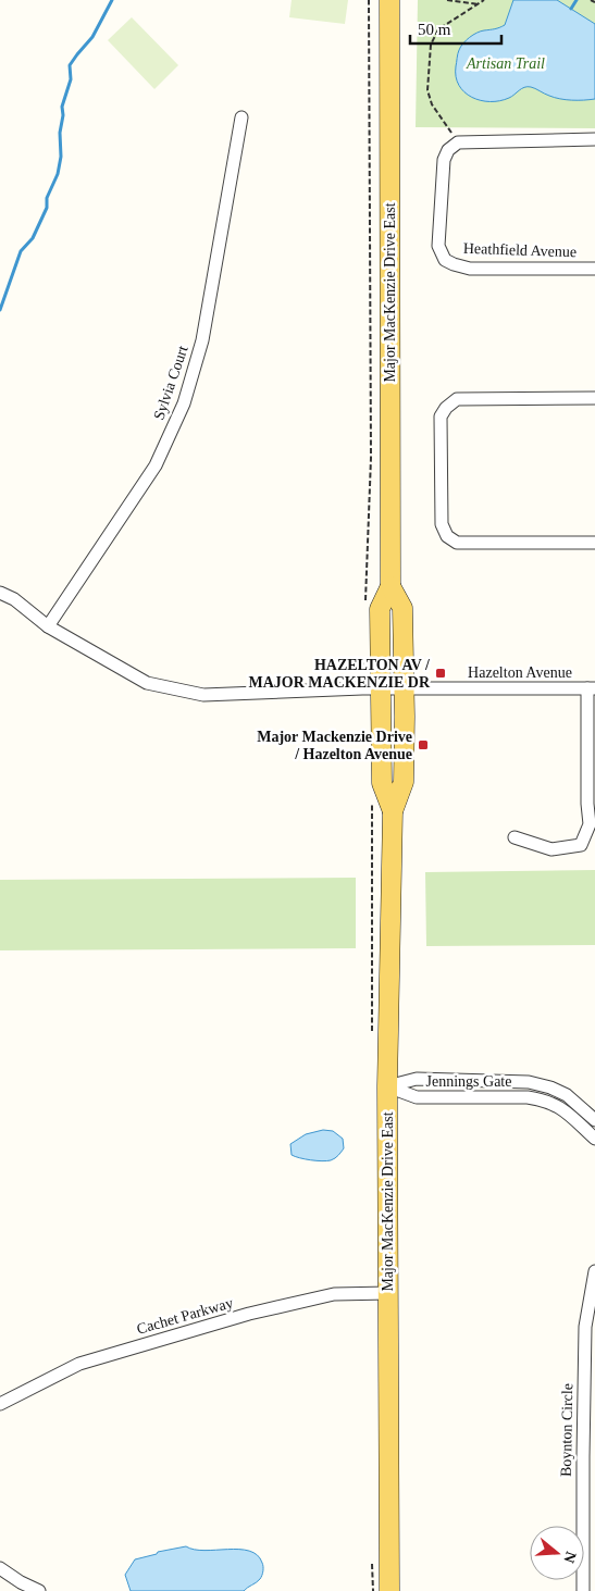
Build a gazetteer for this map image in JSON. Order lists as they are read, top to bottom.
{
  "streets": {
    "main road": ["Major MacKenzie Drive East"],
    "street": [
      "Heathfield Avenue",
      "Sylvia Court",
      "Hazelton Avenue",
      "Jennings Gate",
      "Cachet Parkway",
      "Boynton Circle"
    ]
  },
  "crossings": [
    ["Major MacKenzie Drive East", "Hazelton Avenue"],
    ["Major MacKenzie Drive East", "Jennings Gate"],
    ["Major MacKenzie Drive East", "Cachet Parkway"],
    ["Sylvia Court", "Hazelton Avenue"]
  ],
  "parks": ["Artisan Trail"],
  "places": {
    "transit": ["HAZELTON AV / MAJOR MACKENZIE DR", "Major Mackenzie Drive / Hazelton Avenue"]
  },
  "scale_bar": "50 m",
  "north": "right"
}
